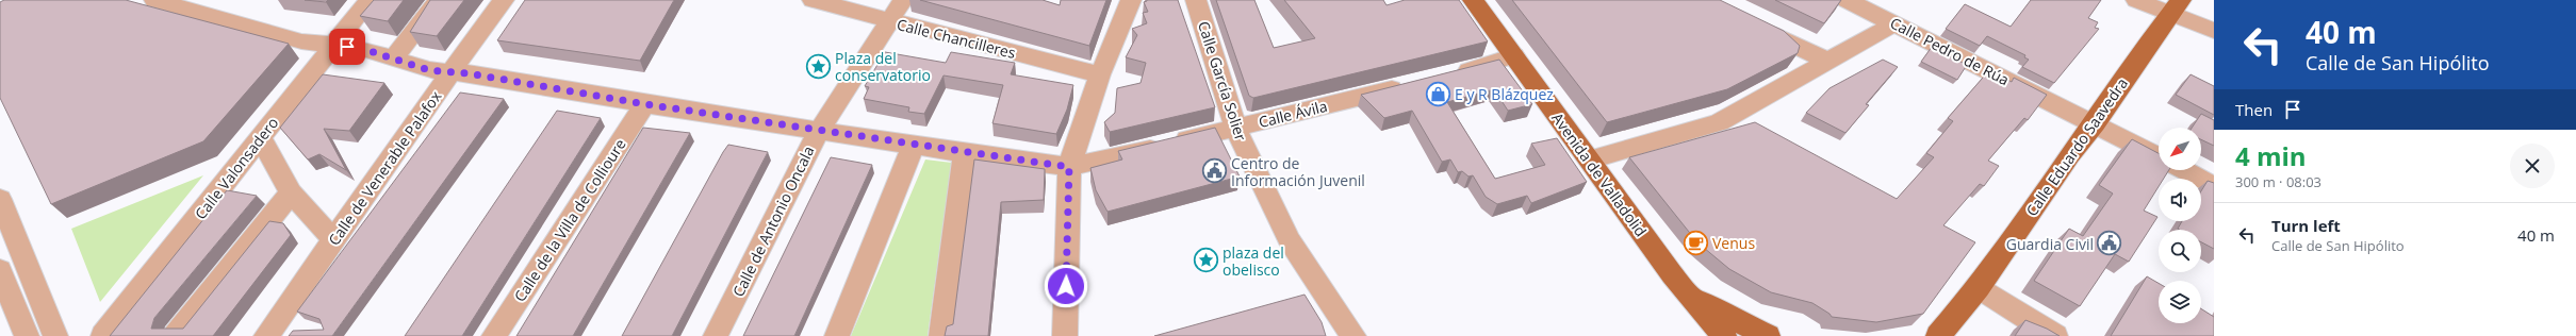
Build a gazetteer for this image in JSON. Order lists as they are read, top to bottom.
{
  "streets": {
    "main road": ["Calle Eduardo Saavedra", "Avenida de Valladolid"],
    "street": [
      "Calle Chancilleres",
      "Calle Pedro de Rúa",
      "Calle García Solier",
      "Calle Ávila",
      "Calle Valonsadero",
      "Calle de Venerable Palafox",
      "Calle de la Villa de Collioure",
      "Calle de Antonio Oncala"
    ]
  },
  "crossings": [
    ["Calle Chancilleres", "Calle de Antonio Oncala"],
    ["Calle Pedro de Rúa", "Calle Eduardo Saavedra"],
    ["Calle García Solier", "Calle Ávila"]
  ],
  "places": {
    "place": ["Plaza del conservatorio", "plaza del obelisco"],
    "shop": ["E y R Blázquez"],
    "public building": ["Centro de Información Juvenil", "Guardia Civil"],
    "cafe": ["Venus"]
  },
  "north": "bottom left",
  "page": {
    "turn": ["40 m", "Calle de San Hipólito"],
    "then": "Then",
    "heading": ["4 min", "300 m · 08:03"],
    "list": [
      {
        "name": "Turn left",
        "note": "Calle de San Hipólito",
        "value": "40 m"
      }
    ]
  }
}
